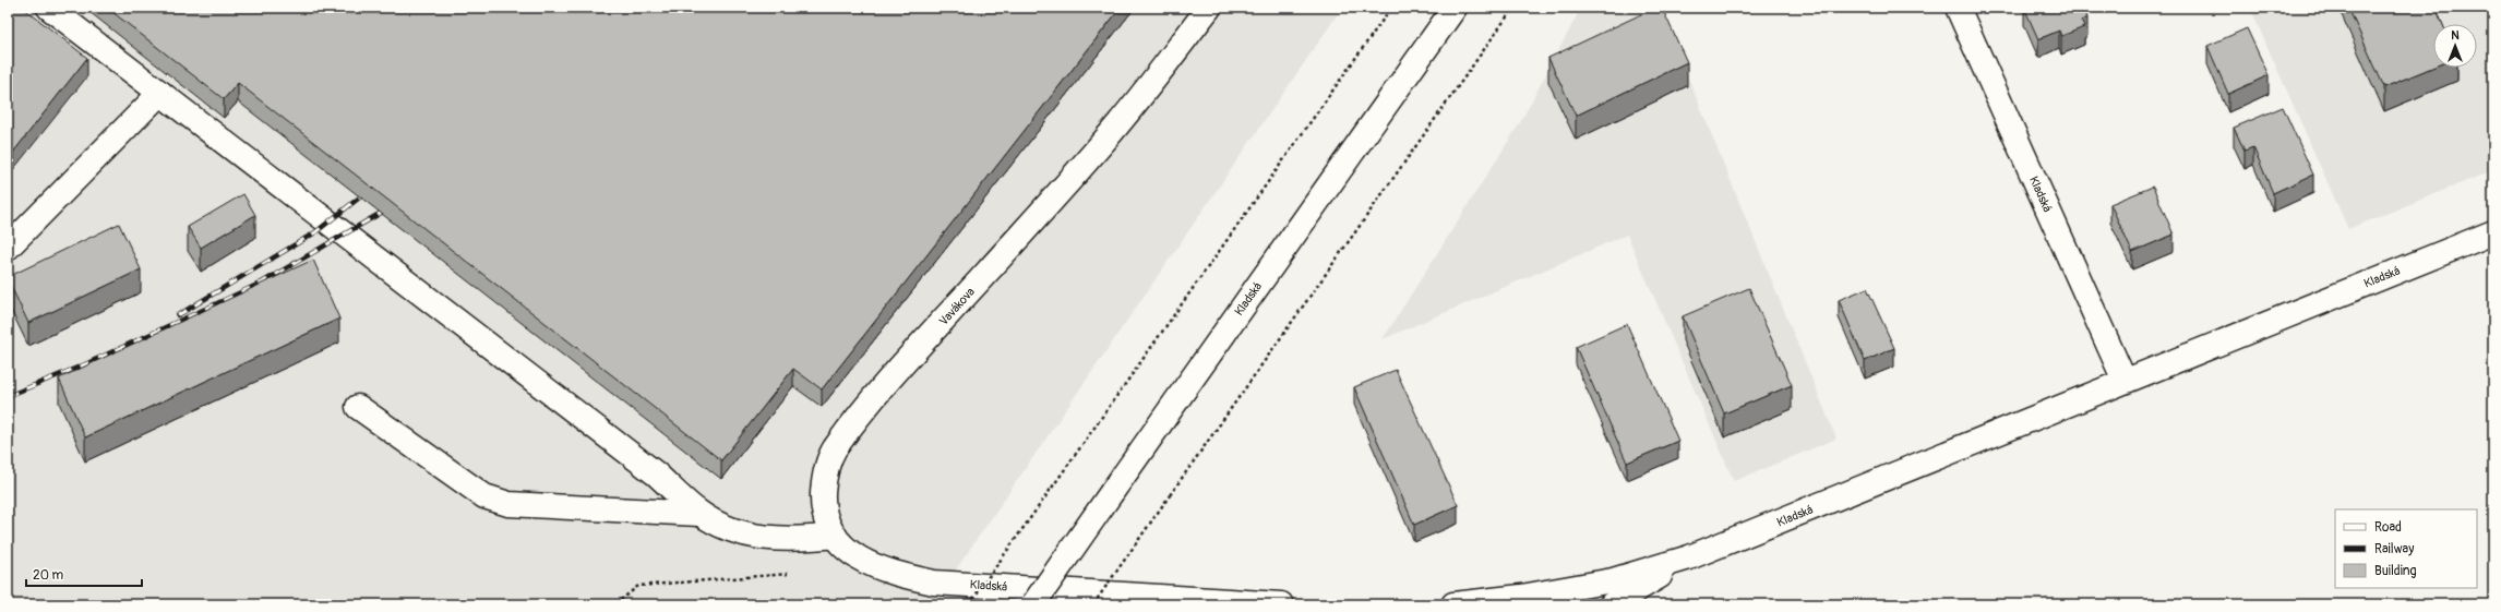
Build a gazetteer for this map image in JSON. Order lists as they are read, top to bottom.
{
  "streets": {
    "street": ["Kladská", "Vavákova"]
  },
  "crossings": [
    ["Kladská", "Vavákova"]
  ],
  "legend": ["Road", "Railway", "Building"],
  "scale_bar": "20 m",
  "north": "top"
}
